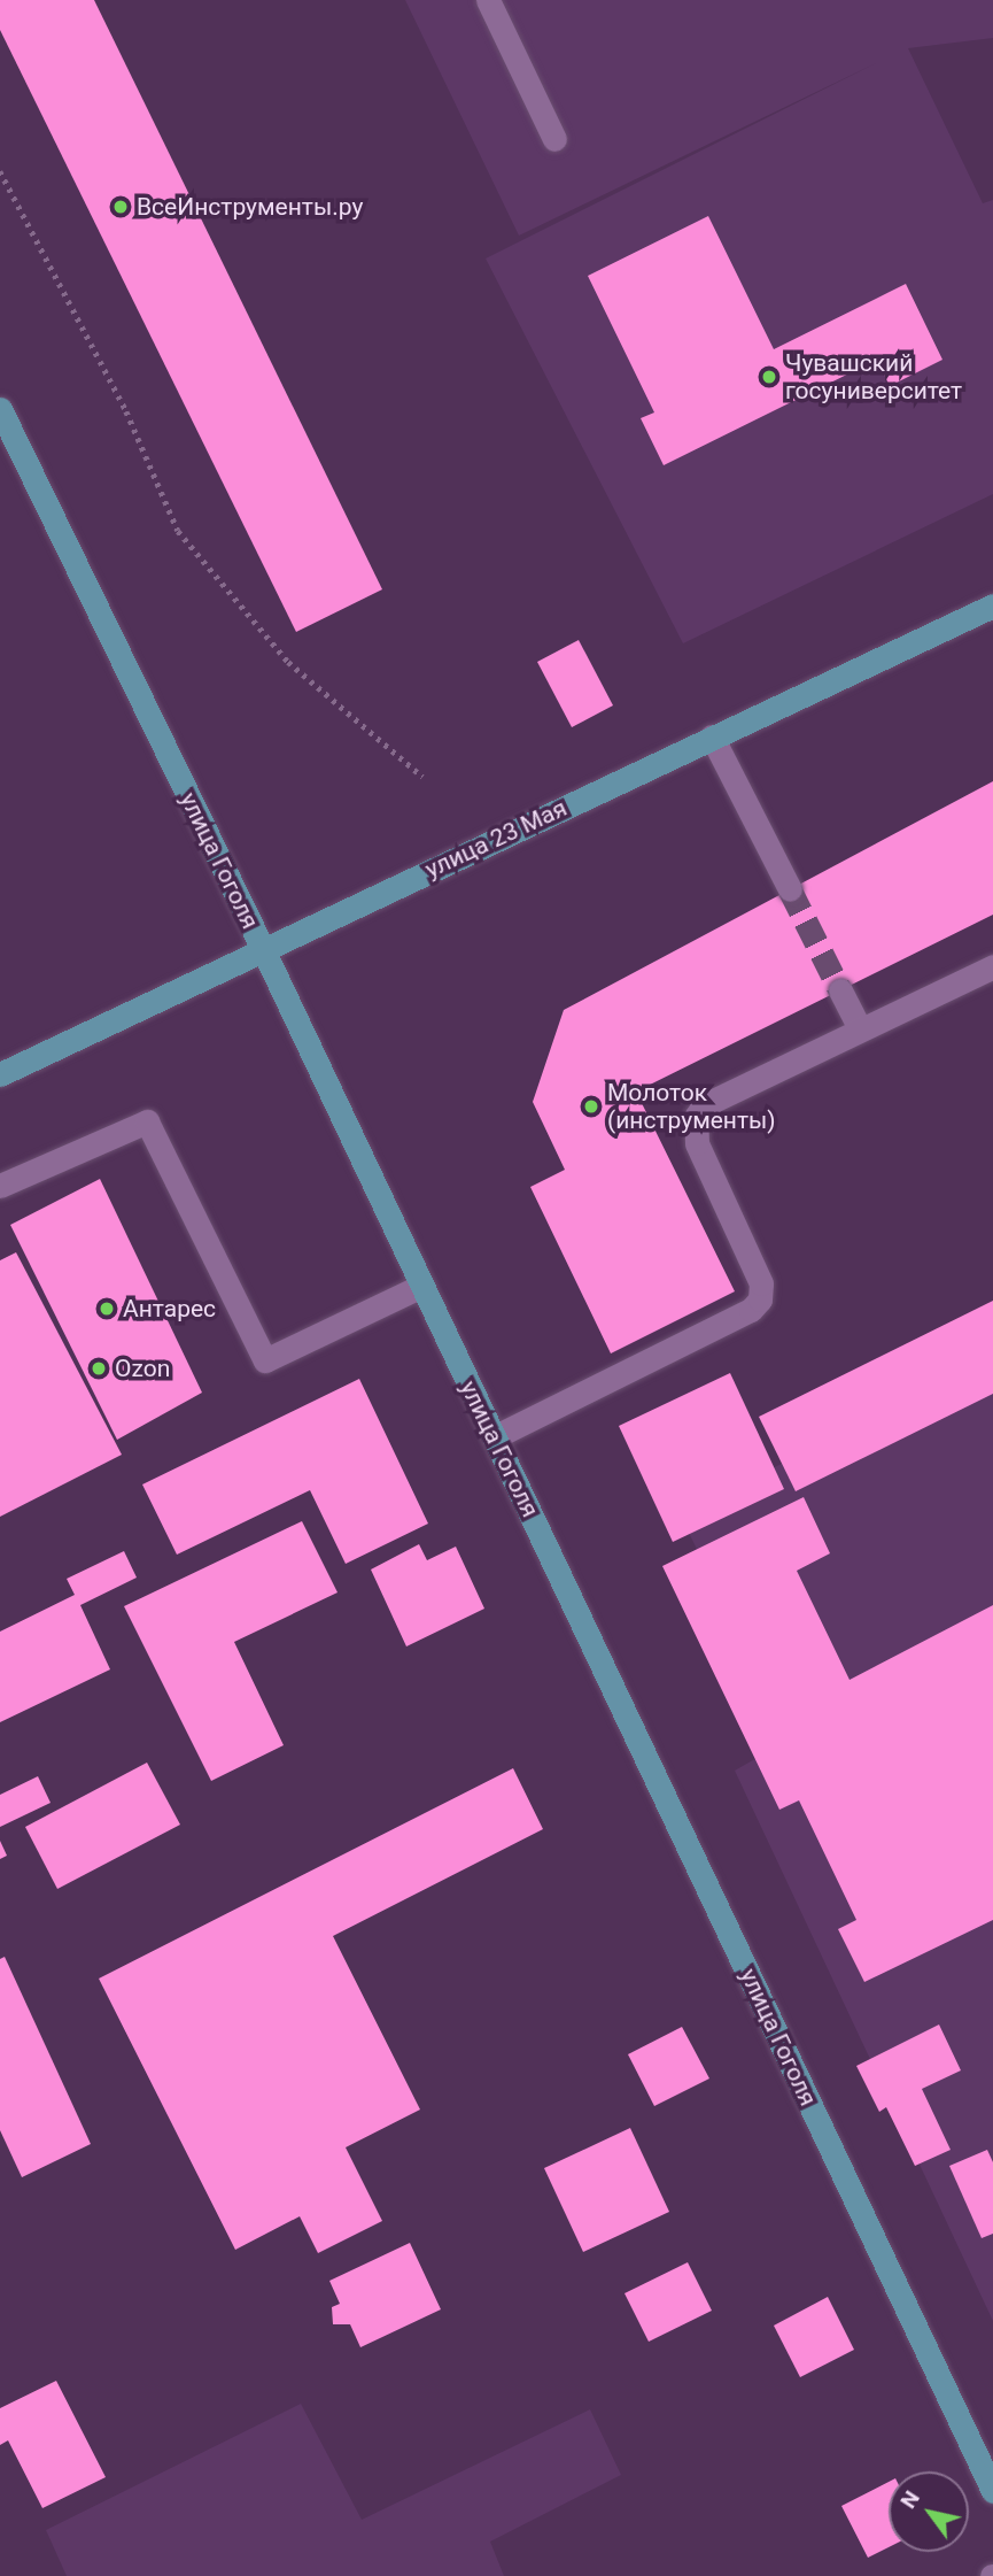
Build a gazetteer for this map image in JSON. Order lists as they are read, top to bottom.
{
  "streets": {
    "main road": ["улица 23 Мая", "улица Гоголя"]
  },
  "crossings": [
    ["улица 23 Мая", "улица Гоголя"]
  ],
  "places": [
    "ВсеИнструменты.ру",
    "Чувашский госуниверситет",
    "Молоток (инструменты)",
    "Антарес",
    "Ozon"
  ],
  "north": "top left"
}
